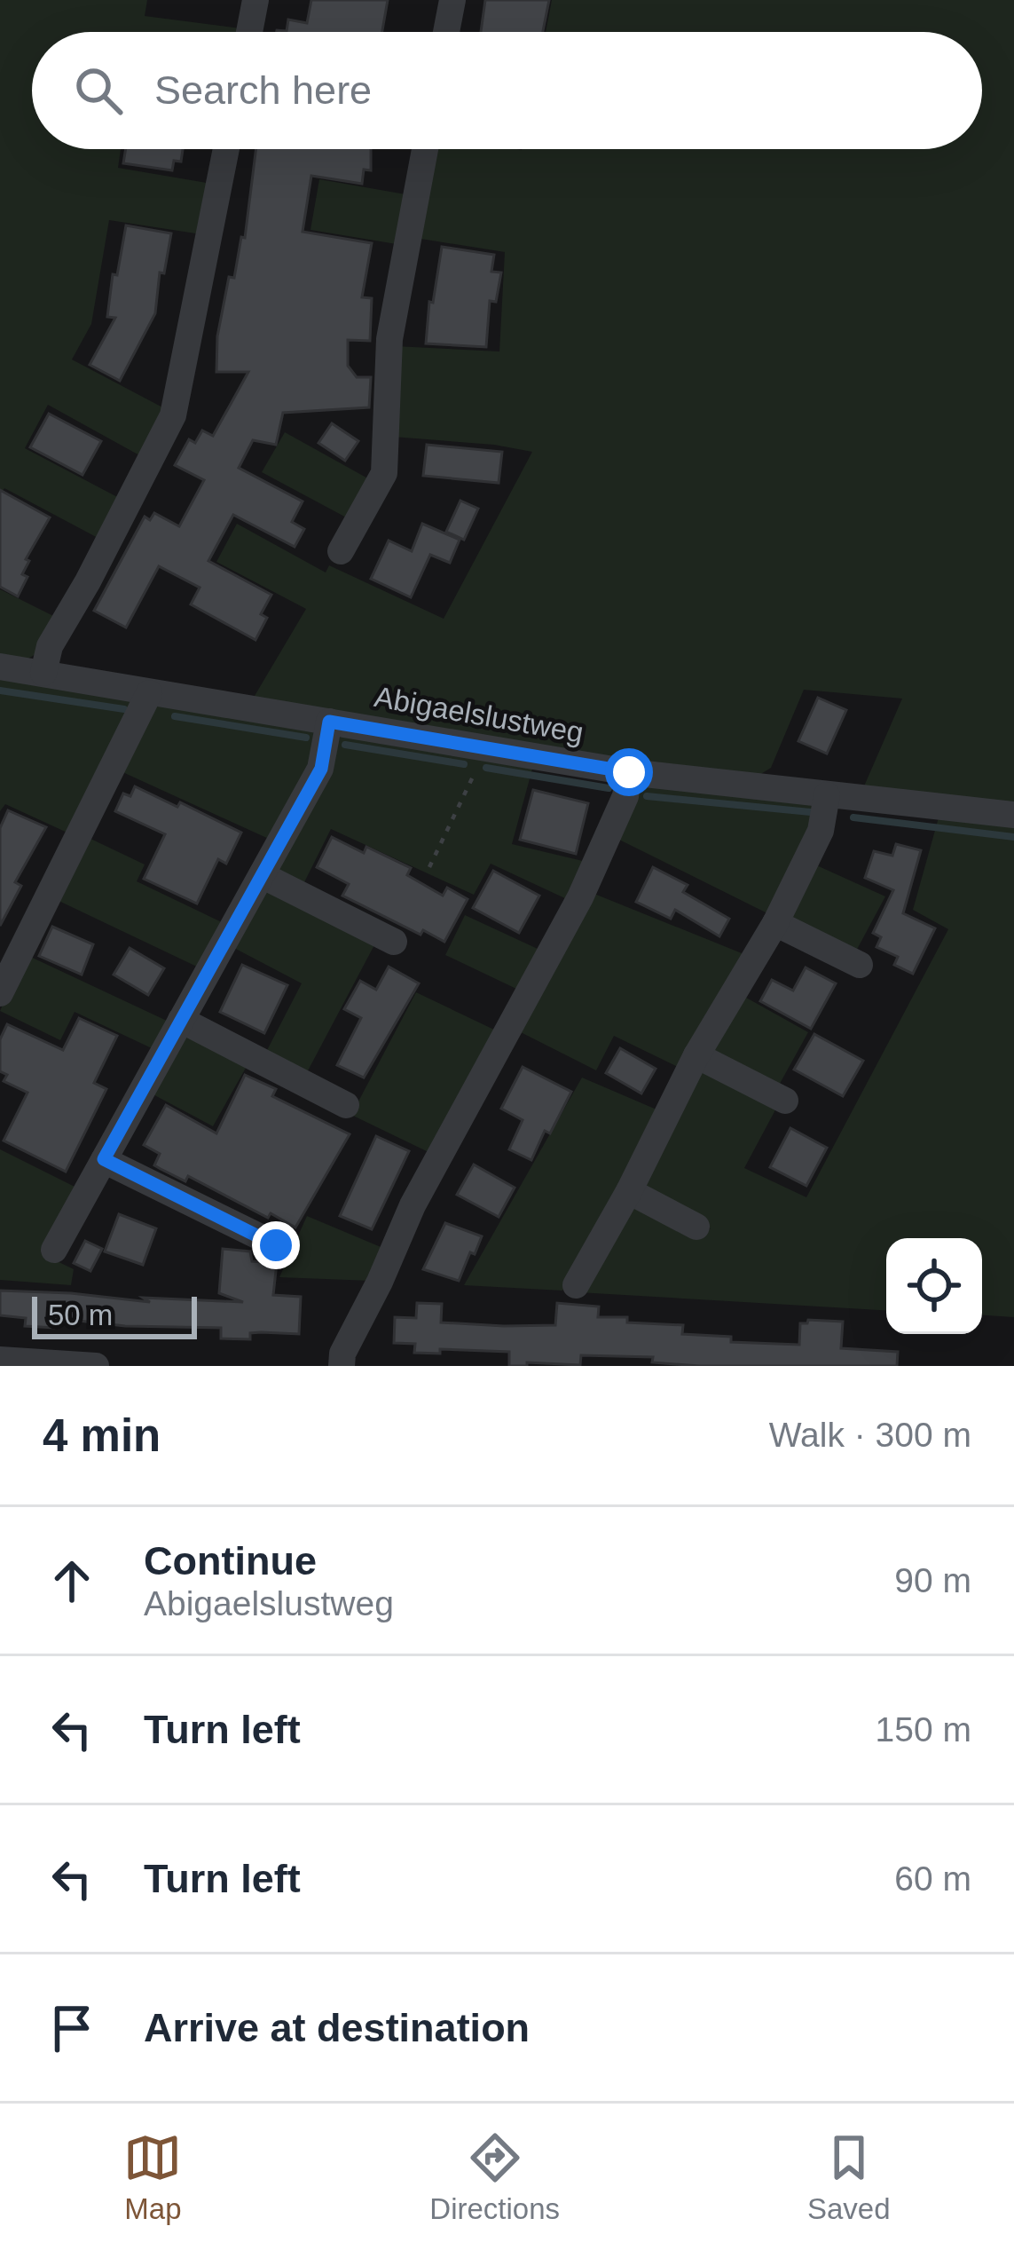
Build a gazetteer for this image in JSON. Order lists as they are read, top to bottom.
{
  "streets": {
    "street": ["Abigaelslustweg"]
  },
  "scale_bar": "50 m",
  "page": {
    "search": "Search here",
    "scale": "50 m",
    "heading": ["4 min", "Walk · 300 m"],
    "list": [
      ["Continue", "Abigaelslustweg", "90 m"],
      ["Turn left", "150 m"],
      ["Turn left", "60 m"],
      "Arrive at destination"
    ],
    "nav": ["Map", "Directions", "Saved"]
  }
}
